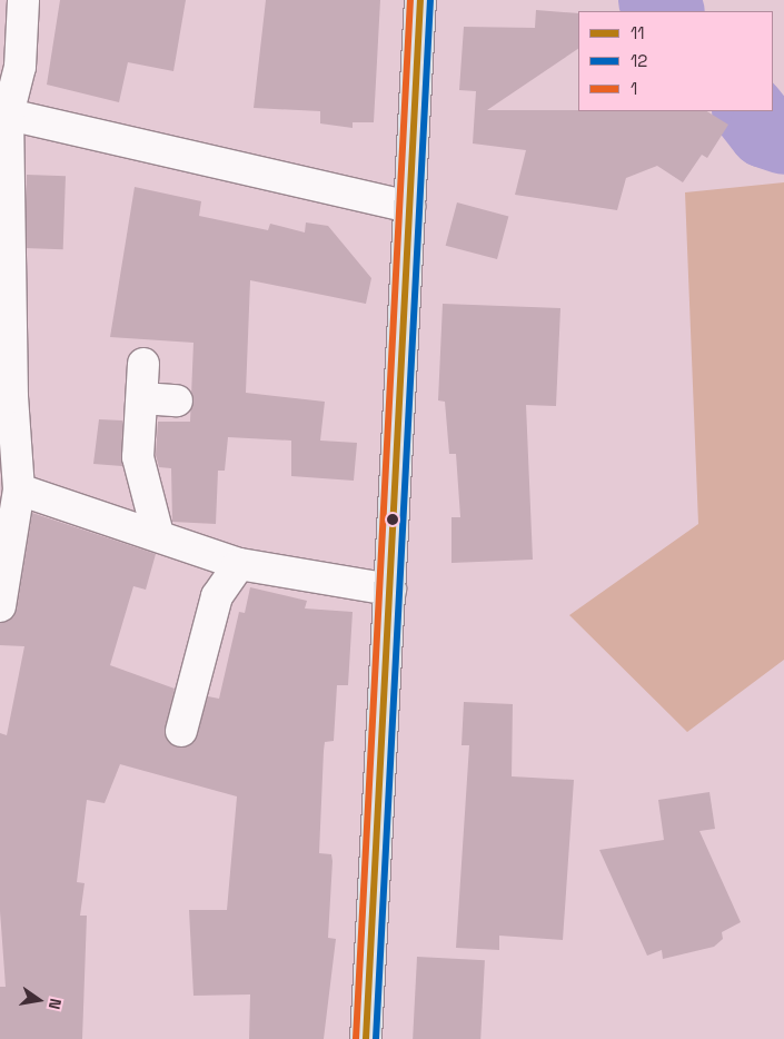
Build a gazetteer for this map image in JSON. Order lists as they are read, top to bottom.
{
  "lines": ["transit line 11", "transit line 12", "transit line 1"],
  "legend": ["11", "12", "1"],
  "north": "right"
}
